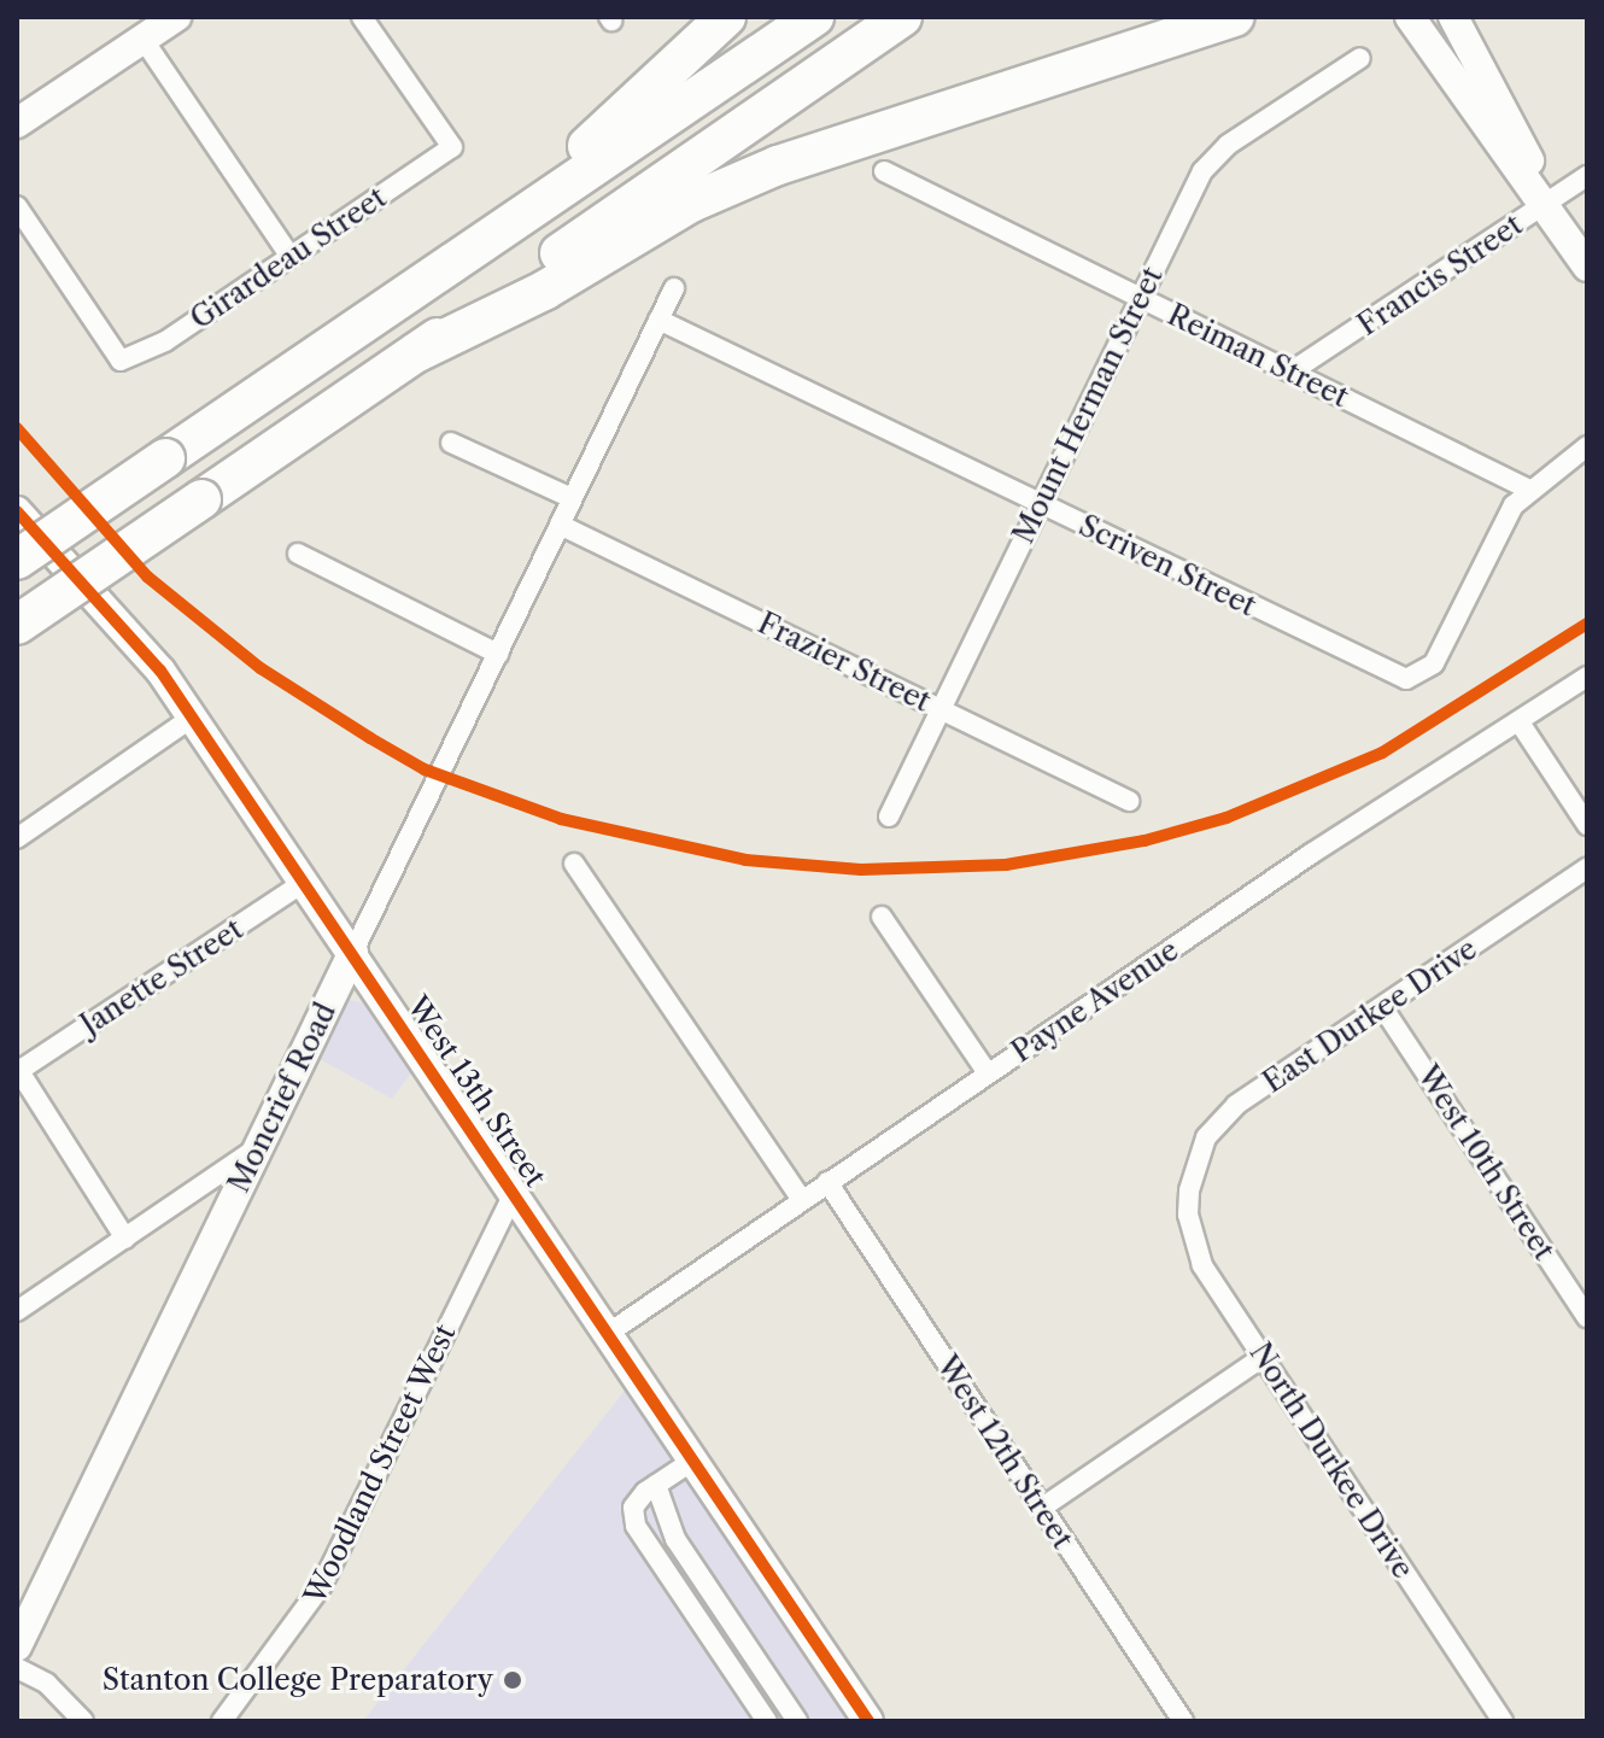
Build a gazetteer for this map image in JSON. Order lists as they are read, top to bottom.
{
  "streets": {
    "street": [
      "Girardeau Street",
      "Francis Street",
      "Reiman Street",
      "Mount Herman Street",
      "Scriven Street",
      "Frazier Street",
      "Janette Street",
      "Payne Avenue",
      "East Durkee Drive",
      "West 13th Street",
      "Moncrief Road",
      "West 10th Street",
      "West 12th Street",
      "North Durkee Drive",
      "Woodland Street West"
    ]
  },
  "crossings": [
    ["Francis Street", "Reiman Street"],
    ["Reiman Street", "Mount Herman Street"],
    ["Reiman Street", "Scriven Street"],
    ["Mount Herman Street", "Scriven Street"],
    ["Mount Herman Street", "Frazier Street"],
    ["Scriven Street", "Moncrief Road"],
    ["Frazier Street", "Moncrief Road"],
    ["Janette Street", "West 13th Street"],
    ["Payne Avenue", "West 13th Street"],
    ["Payne Avenue", "West 12th Street"],
    ["East Durkee Drive", "West 10th Street"],
    ["East Durkee Drive", "North Durkee Drive"],
    ["West 13th Street", "Moncrief Road"],
    ["West 13th Street", "Woodland Street West"]
  ],
  "places": ["Stanton College Preparatory"]
}
